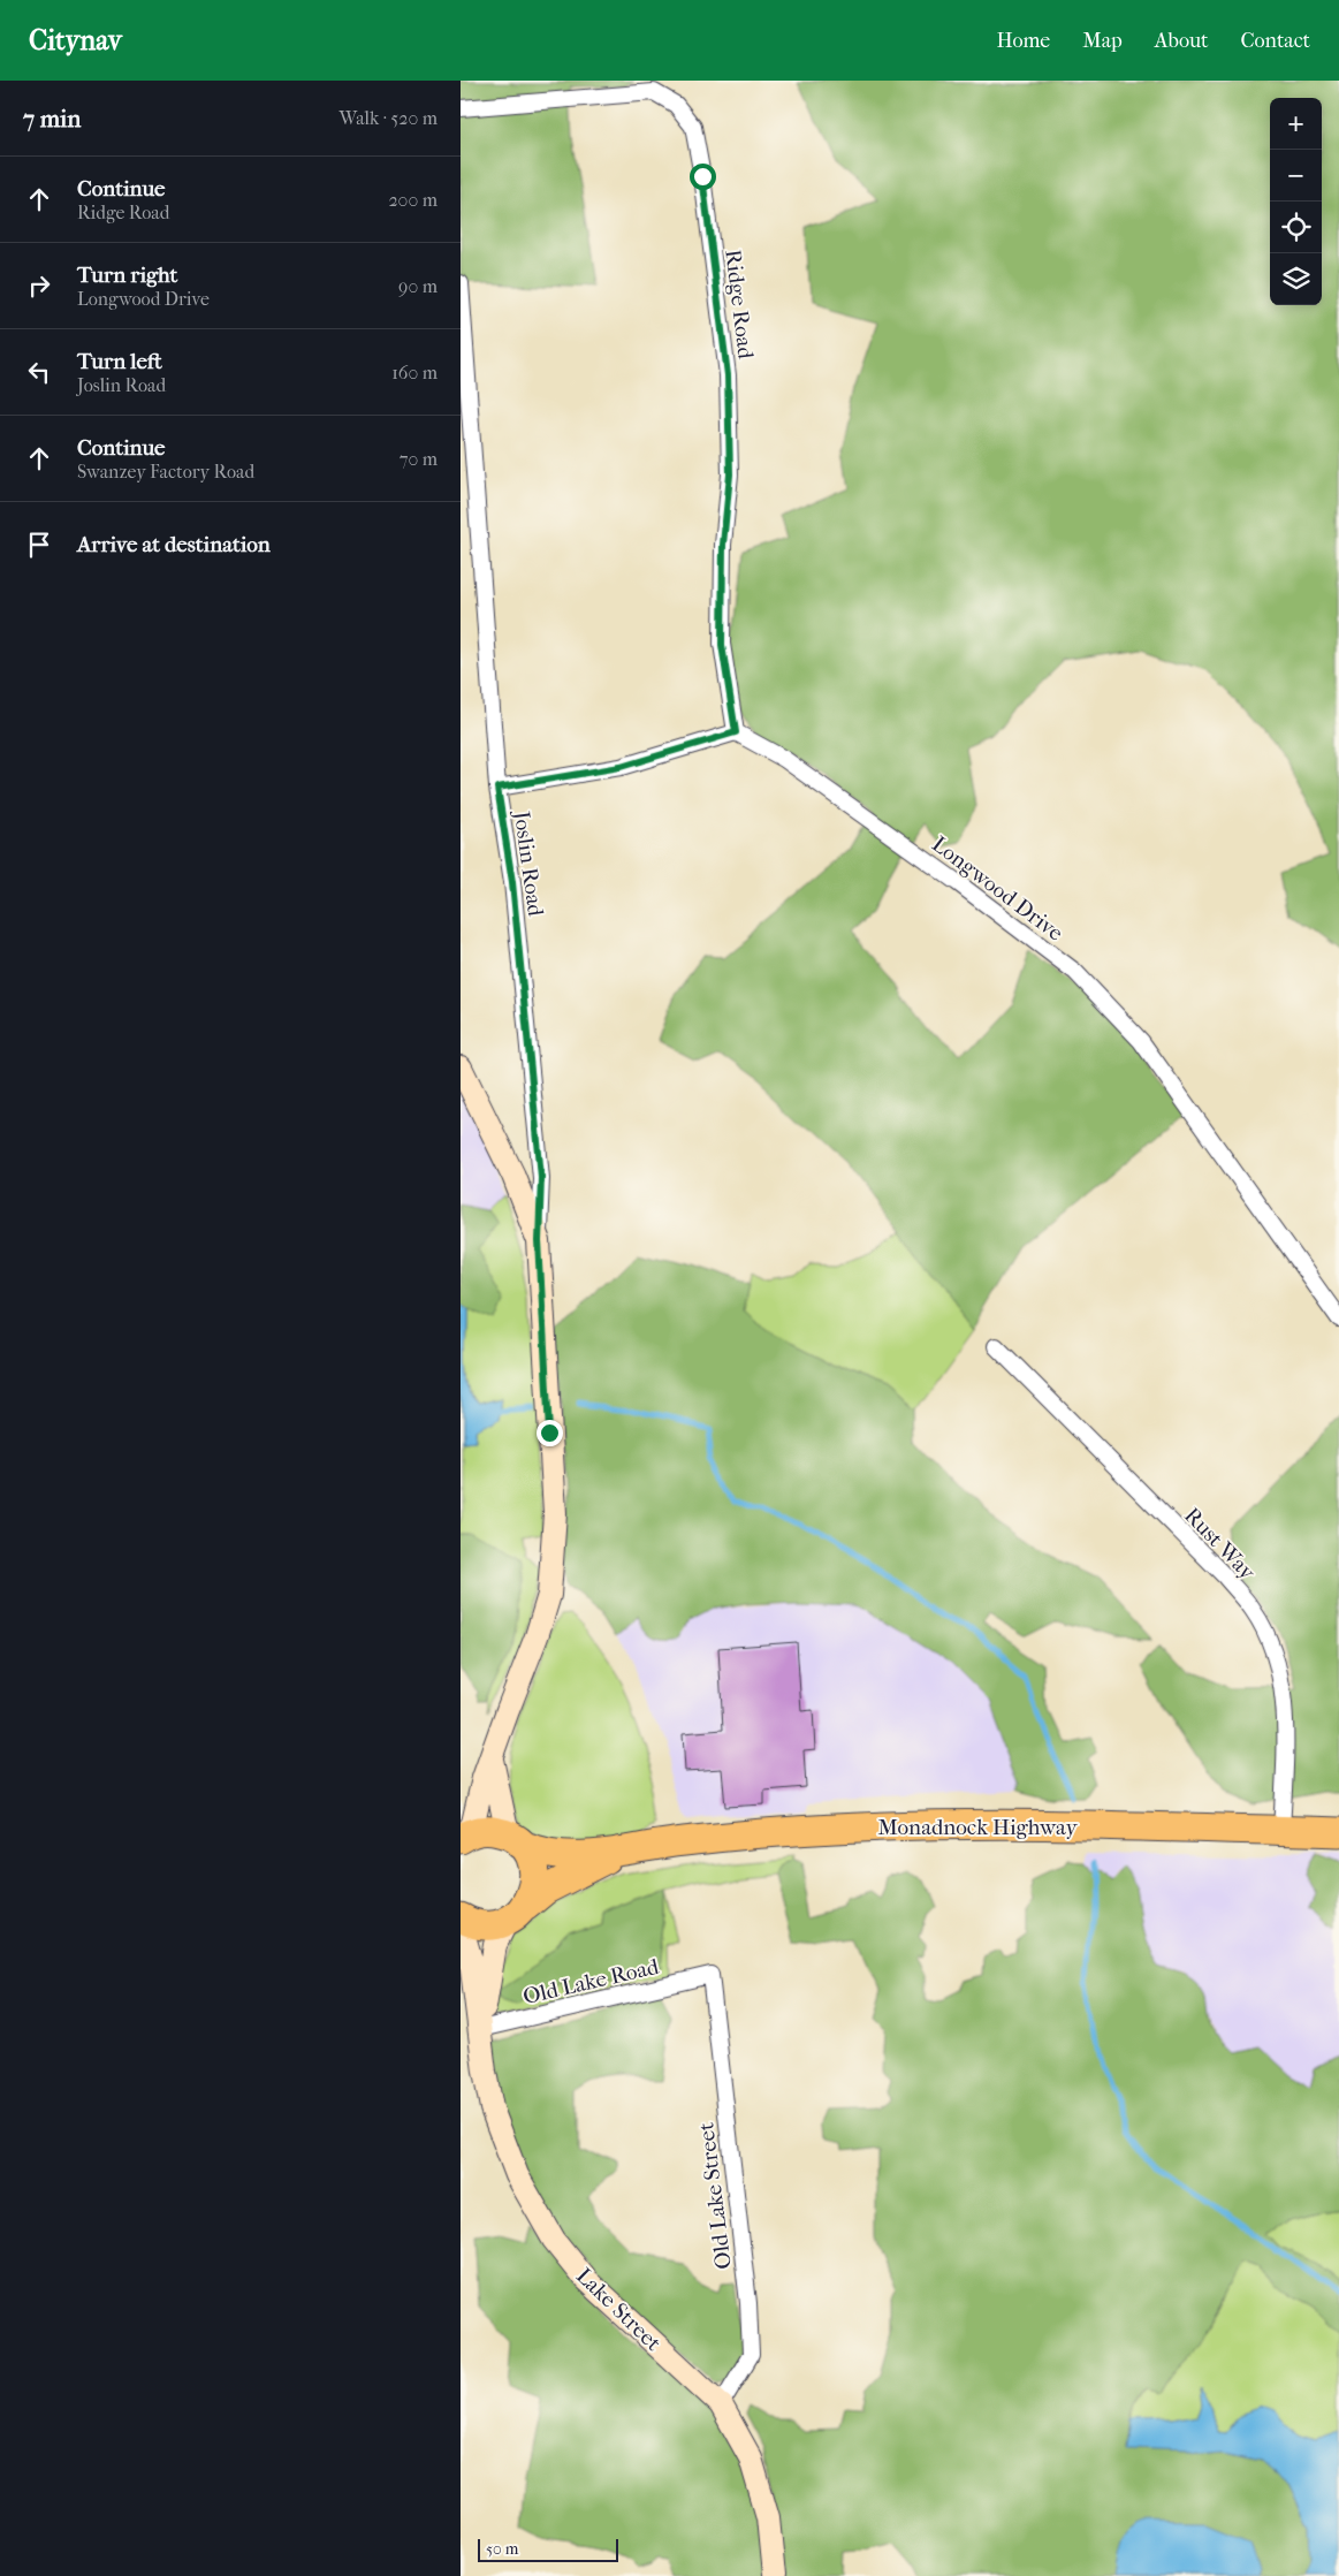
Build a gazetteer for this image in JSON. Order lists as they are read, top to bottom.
{
  "streets": {
    "highway": ["Monadnock Highway"],
    "street": [
      "Ridge Road",
      "Joslin Road",
      "Longwood Drive",
      "Rust Way",
      "Old Lake Road",
      "Old Lake Street",
      "Lake Street"
    ]
  },
  "crossings": [
    ["Ridge Road", "Longwood Drive"],
    ["Rust Way", "Monadnock Highway"],
    ["Monadnock Highway", "Lake Street"],
    ["Old Lake Road", "Old Lake Street"],
    ["Old Lake Road", "Lake Street"],
    ["Old Lake Street", "Lake Street"]
  ],
  "scale_bar": "50 m",
  "page": {
    "header": "Citynav",
    "nav": [
      "Home",
      "Map",
      "About",
      "Contact"
    ],
    "heading": ["7 min", "Walk · 520 m"],
    "map_buttons": ["+", "−"],
    "list": [
      ["Continue", "Ridge Road", "200 m"],
      ["Turn right", "Longwood Drive", "90 m"],
      ["Turn left", "Joslin Road", "160 m"],
      ["Continue", "Swanzey Factory Road", "70 m"],
      "Arrive at destination"
    ],
    "scale": "50 m"
  }
}
